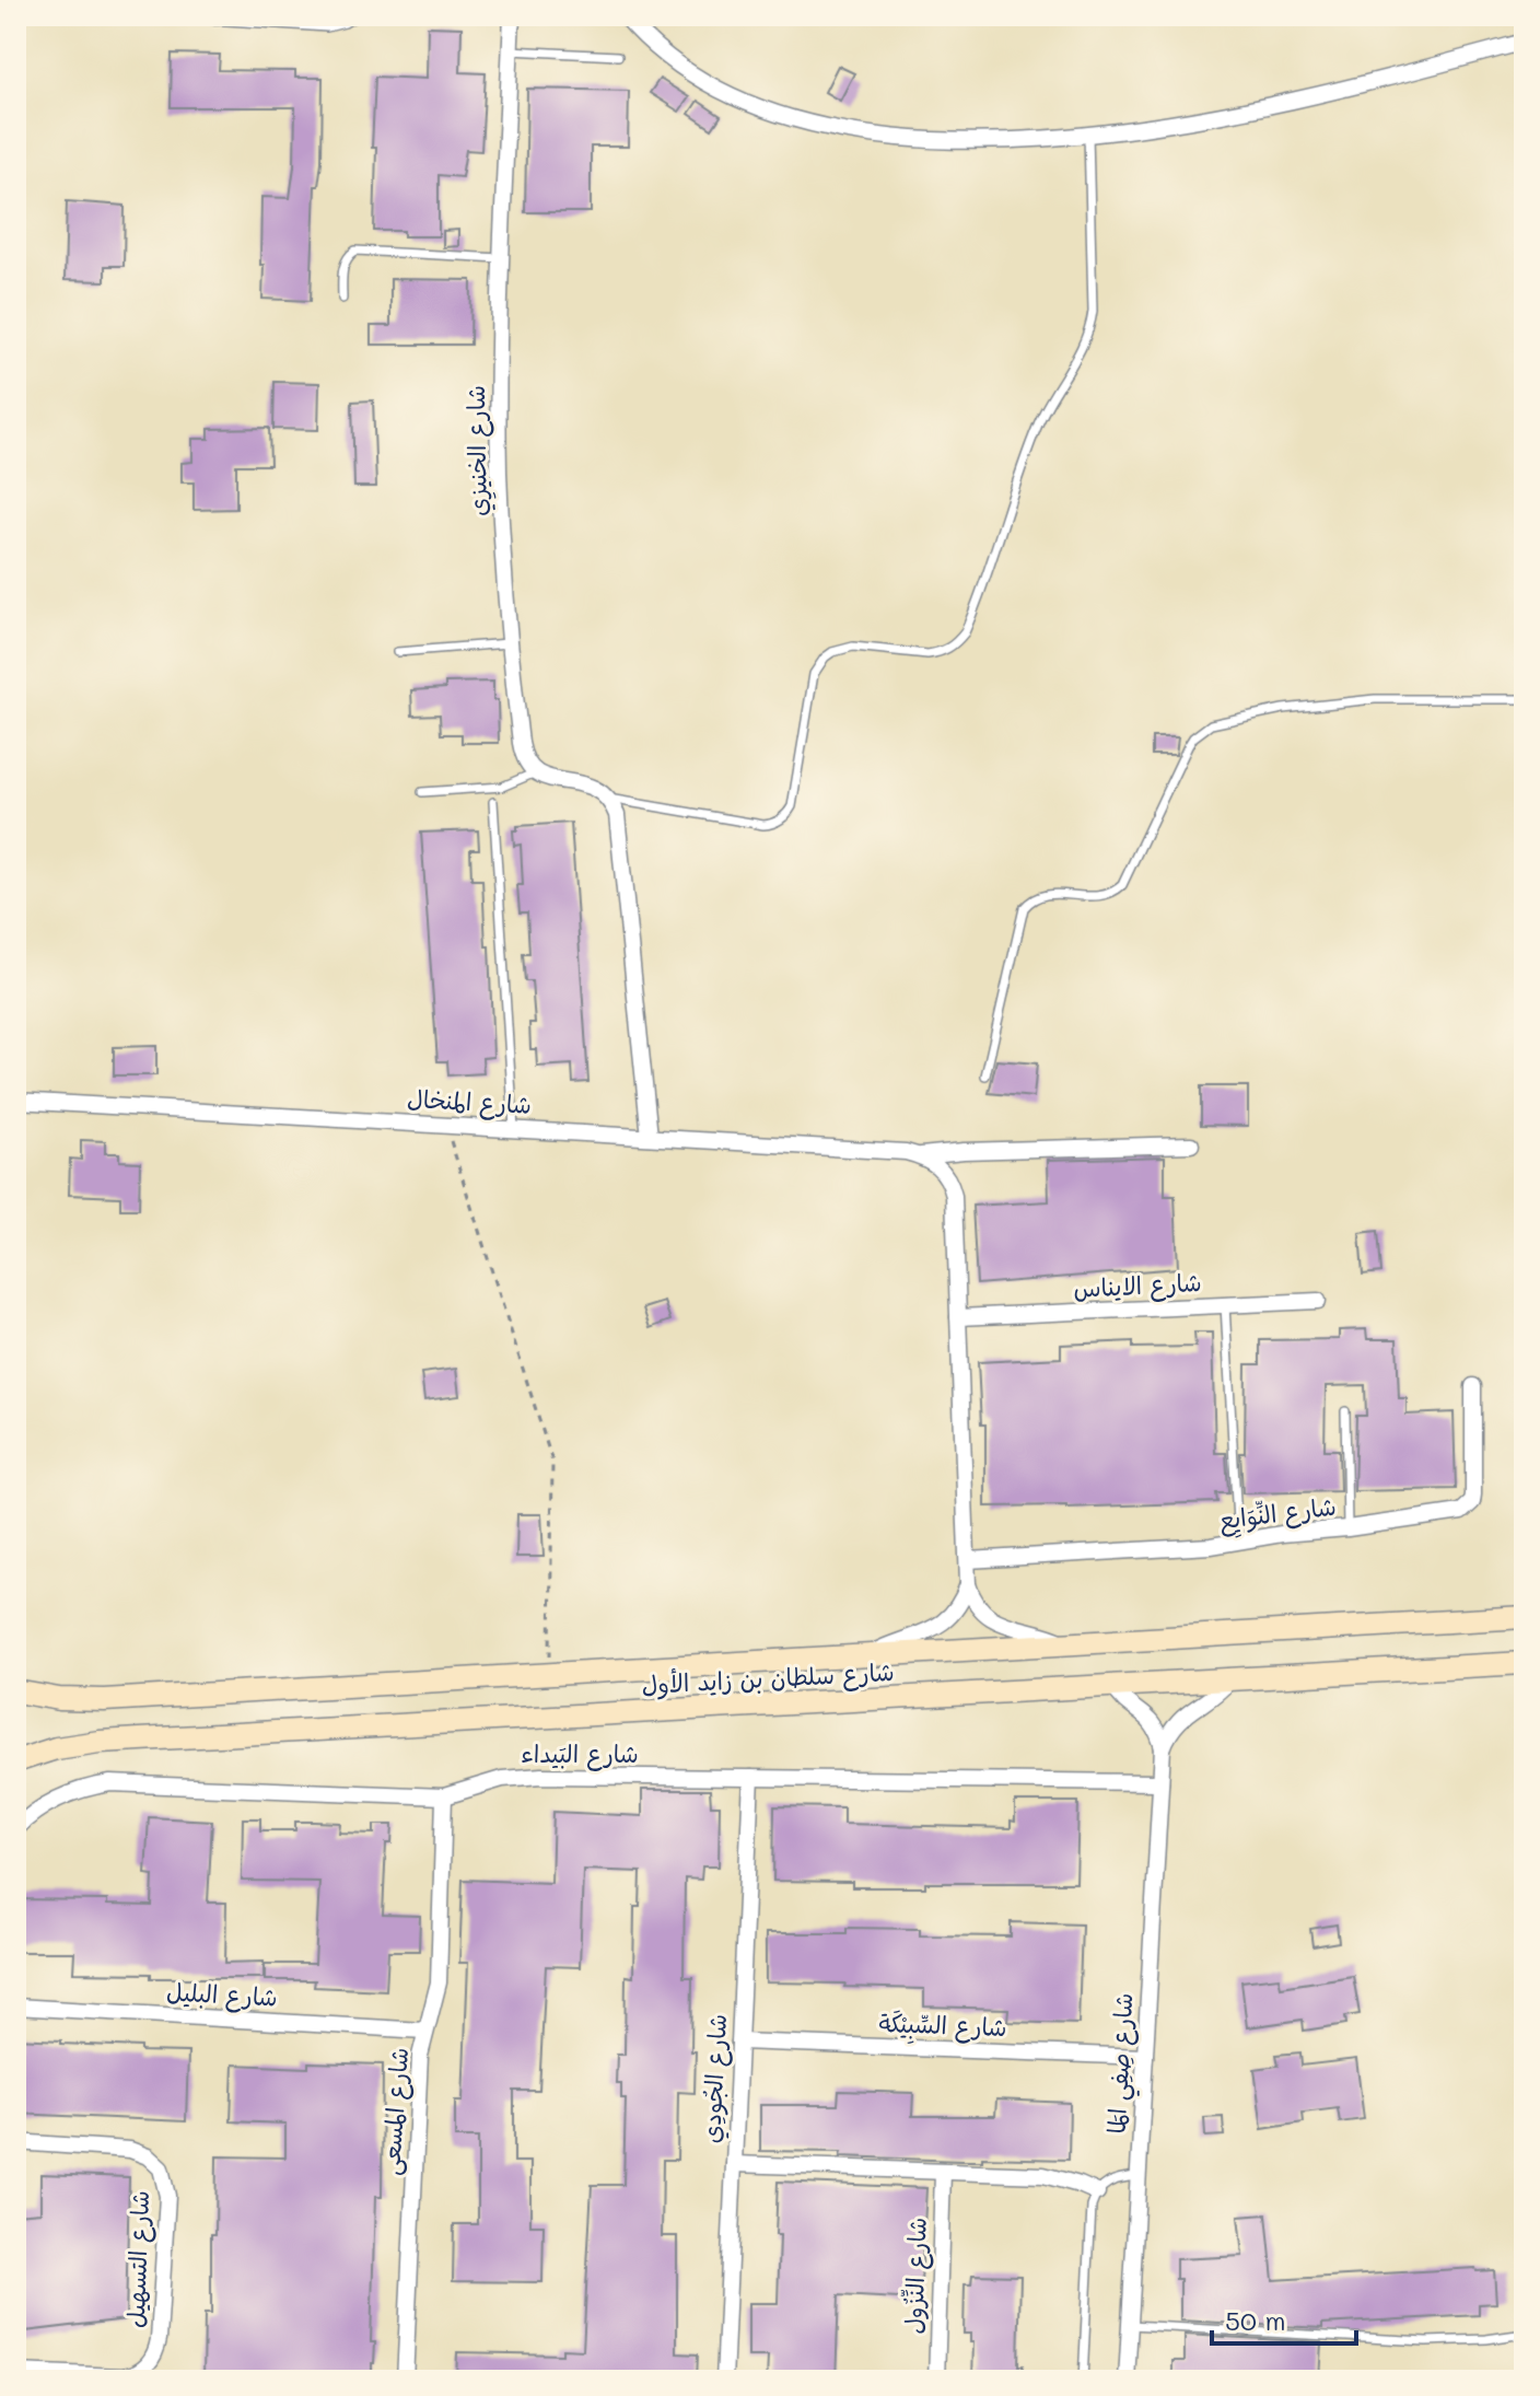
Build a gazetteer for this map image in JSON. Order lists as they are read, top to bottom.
{
  "streets": {
    "main road": ["شارع سلطان بن زايد الأول"],
    "street": [
      "شارع الخنيزِي",
      "شارع المنخال",
      "شارع الايناس",
      "شارع النِّوَايِع",
      "شارع البَيداء",
      "شارع البليل",
      "شارع السِّبِيْكَة",
      "شارع صِفِي المَا",
      "شارع الجُودِي",
      "شارع المسعى",
      "شارع التسهيل",
      "شارع النِّزُول"
    ]
  },
  "crossings": [
    ["شارع البَيداء", "شارع صِفِي المَا"],
    ["شارع البَيداء", "شارع الجُودِي"],
    ["شارع البَيداء", "شارع المسعى"],
    ["شارع البليل", "شارع المسعى"],
    ["شارع السِّبِيْكَة", "شارع صِفِي المَا"],
    ["شارع السِّبِيْكَة", "شارع الجُودِي"]
  ],
  "scale_bar": "50 m"
}
